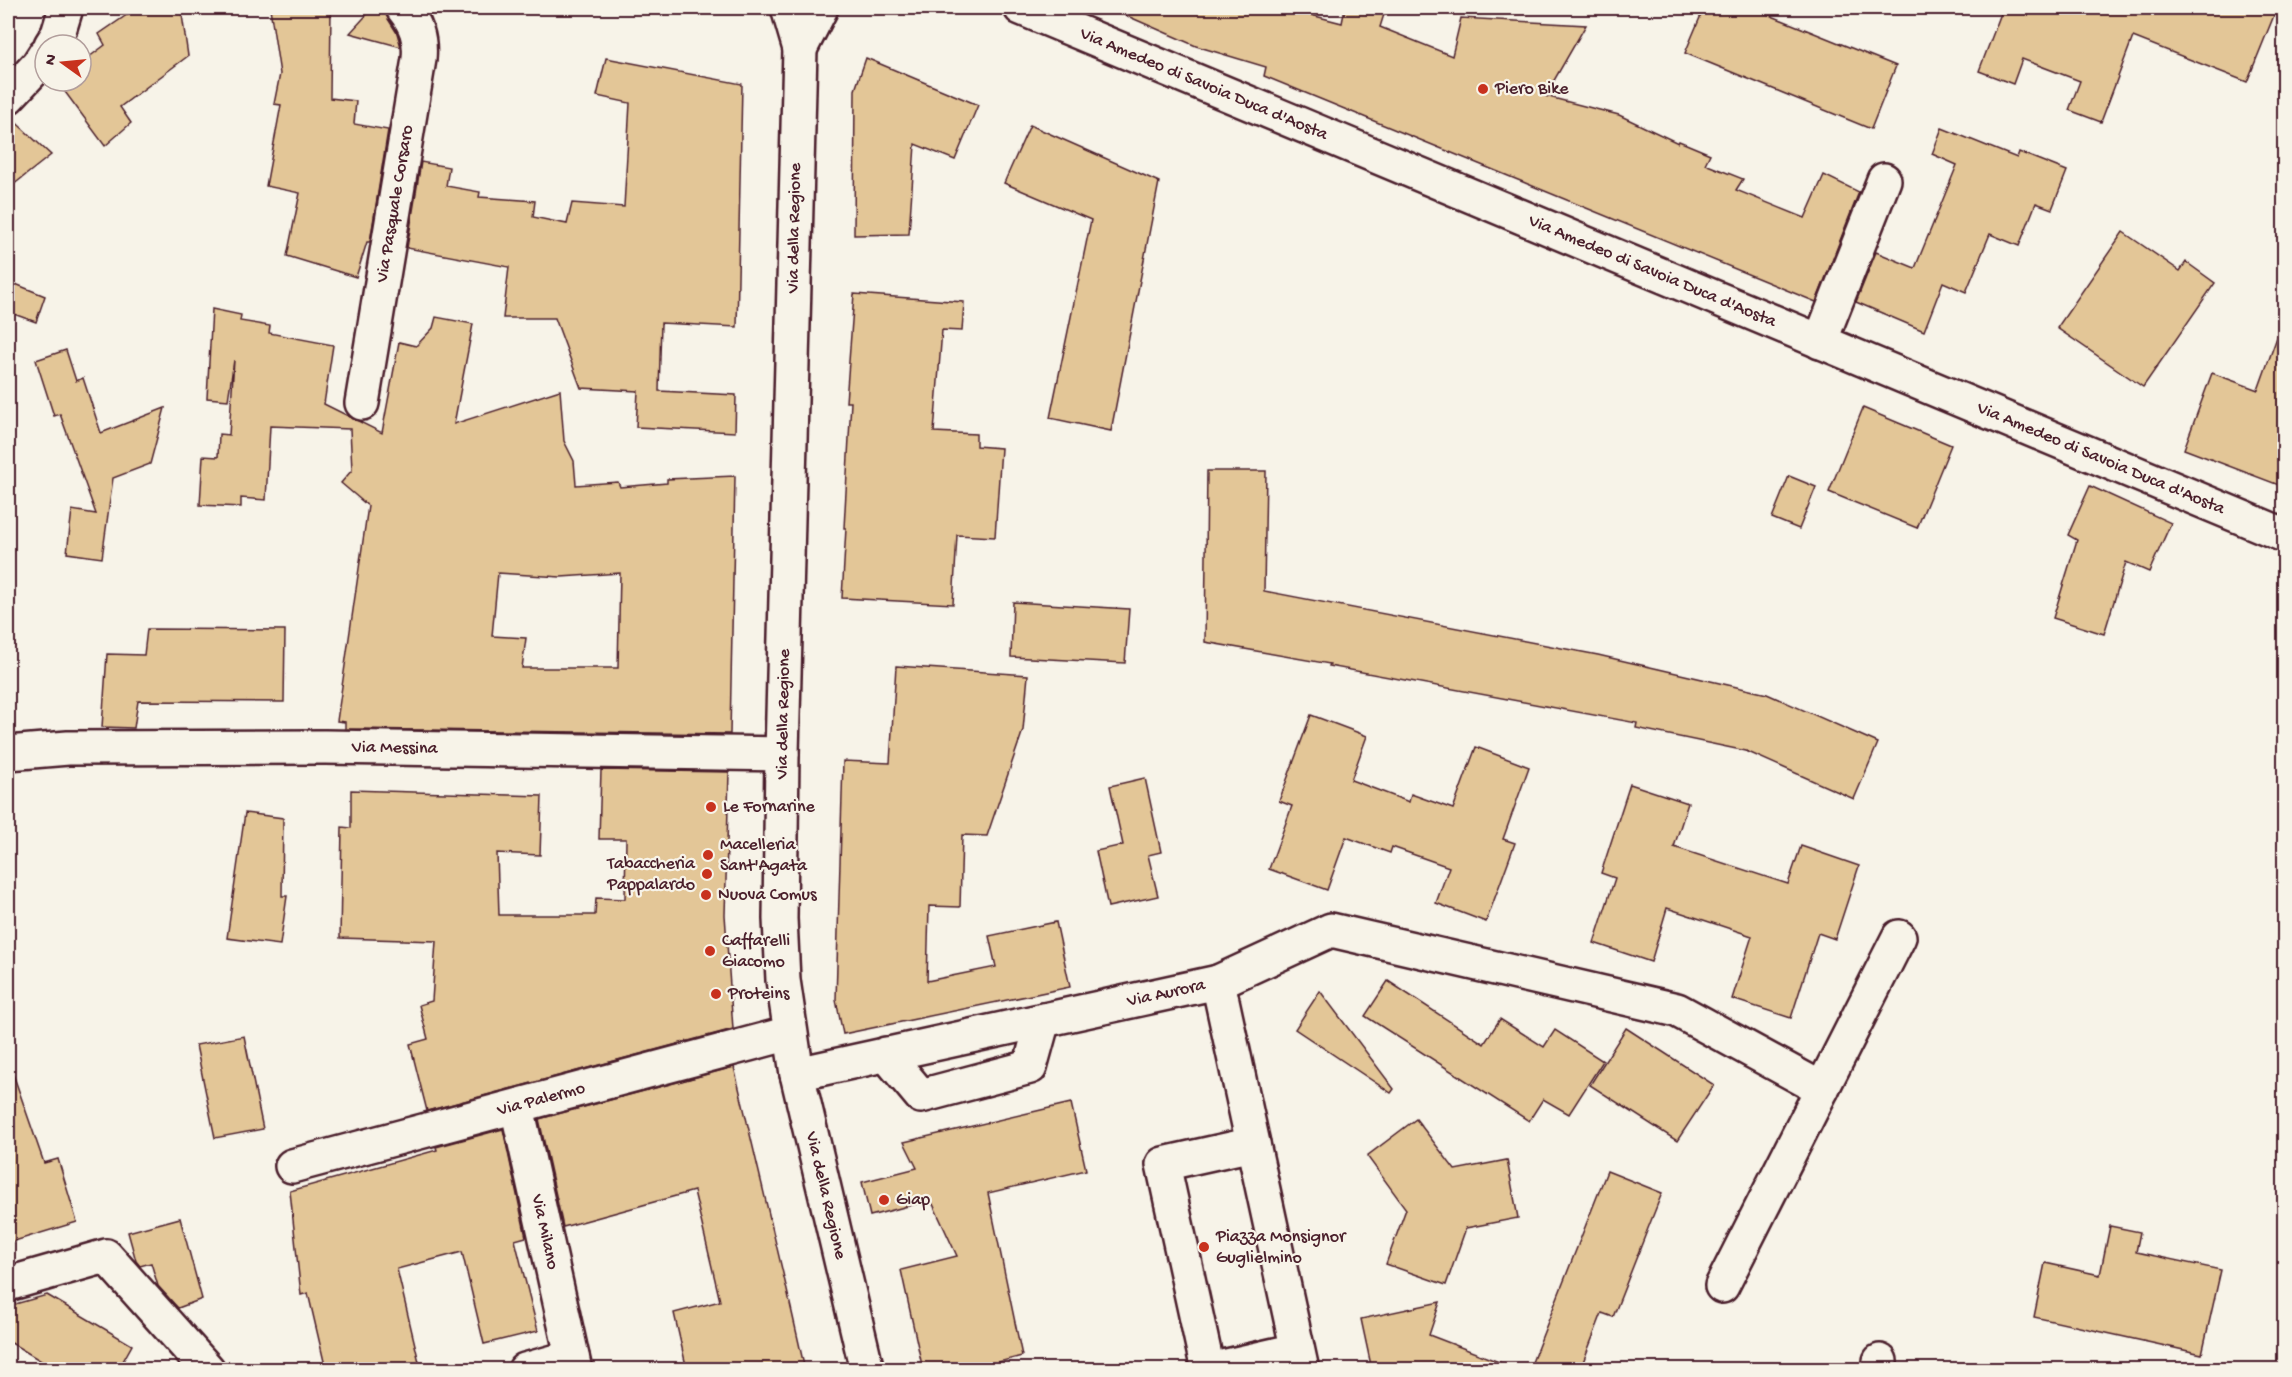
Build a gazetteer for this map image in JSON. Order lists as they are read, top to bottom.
{
  "streets": {
    "street": [
      "Via Amedeo di Savoia Duca d'Aosta",
      "Via Pasquale Corsaro",
      "Via della Regione",
      "Via Messina",
      "Via Aurora",
      "Via Palermo",
      "Via Milano"
    ]
  },
  "crossings": [
    ["Via della Regione", "Via Messina"],
    ["Via della Regione", "Via Aurora"],
    ["Via della Regione", "Via Palermo"],
    ["Via Palermo", "Via Milano"]
  ],
  "places": [
    "Piero Bike",
    "Le Fornarine",
    "Macelleria Sant'Agata",
    "Tabaccheria Pappalardo",
    "Nuova Comus",
    "Caffarelli Giacomo",
    "Proteins",
    "Giap",
    "Piazza Monsignor Guglielmino"
  ],
  "north": "left"
}
